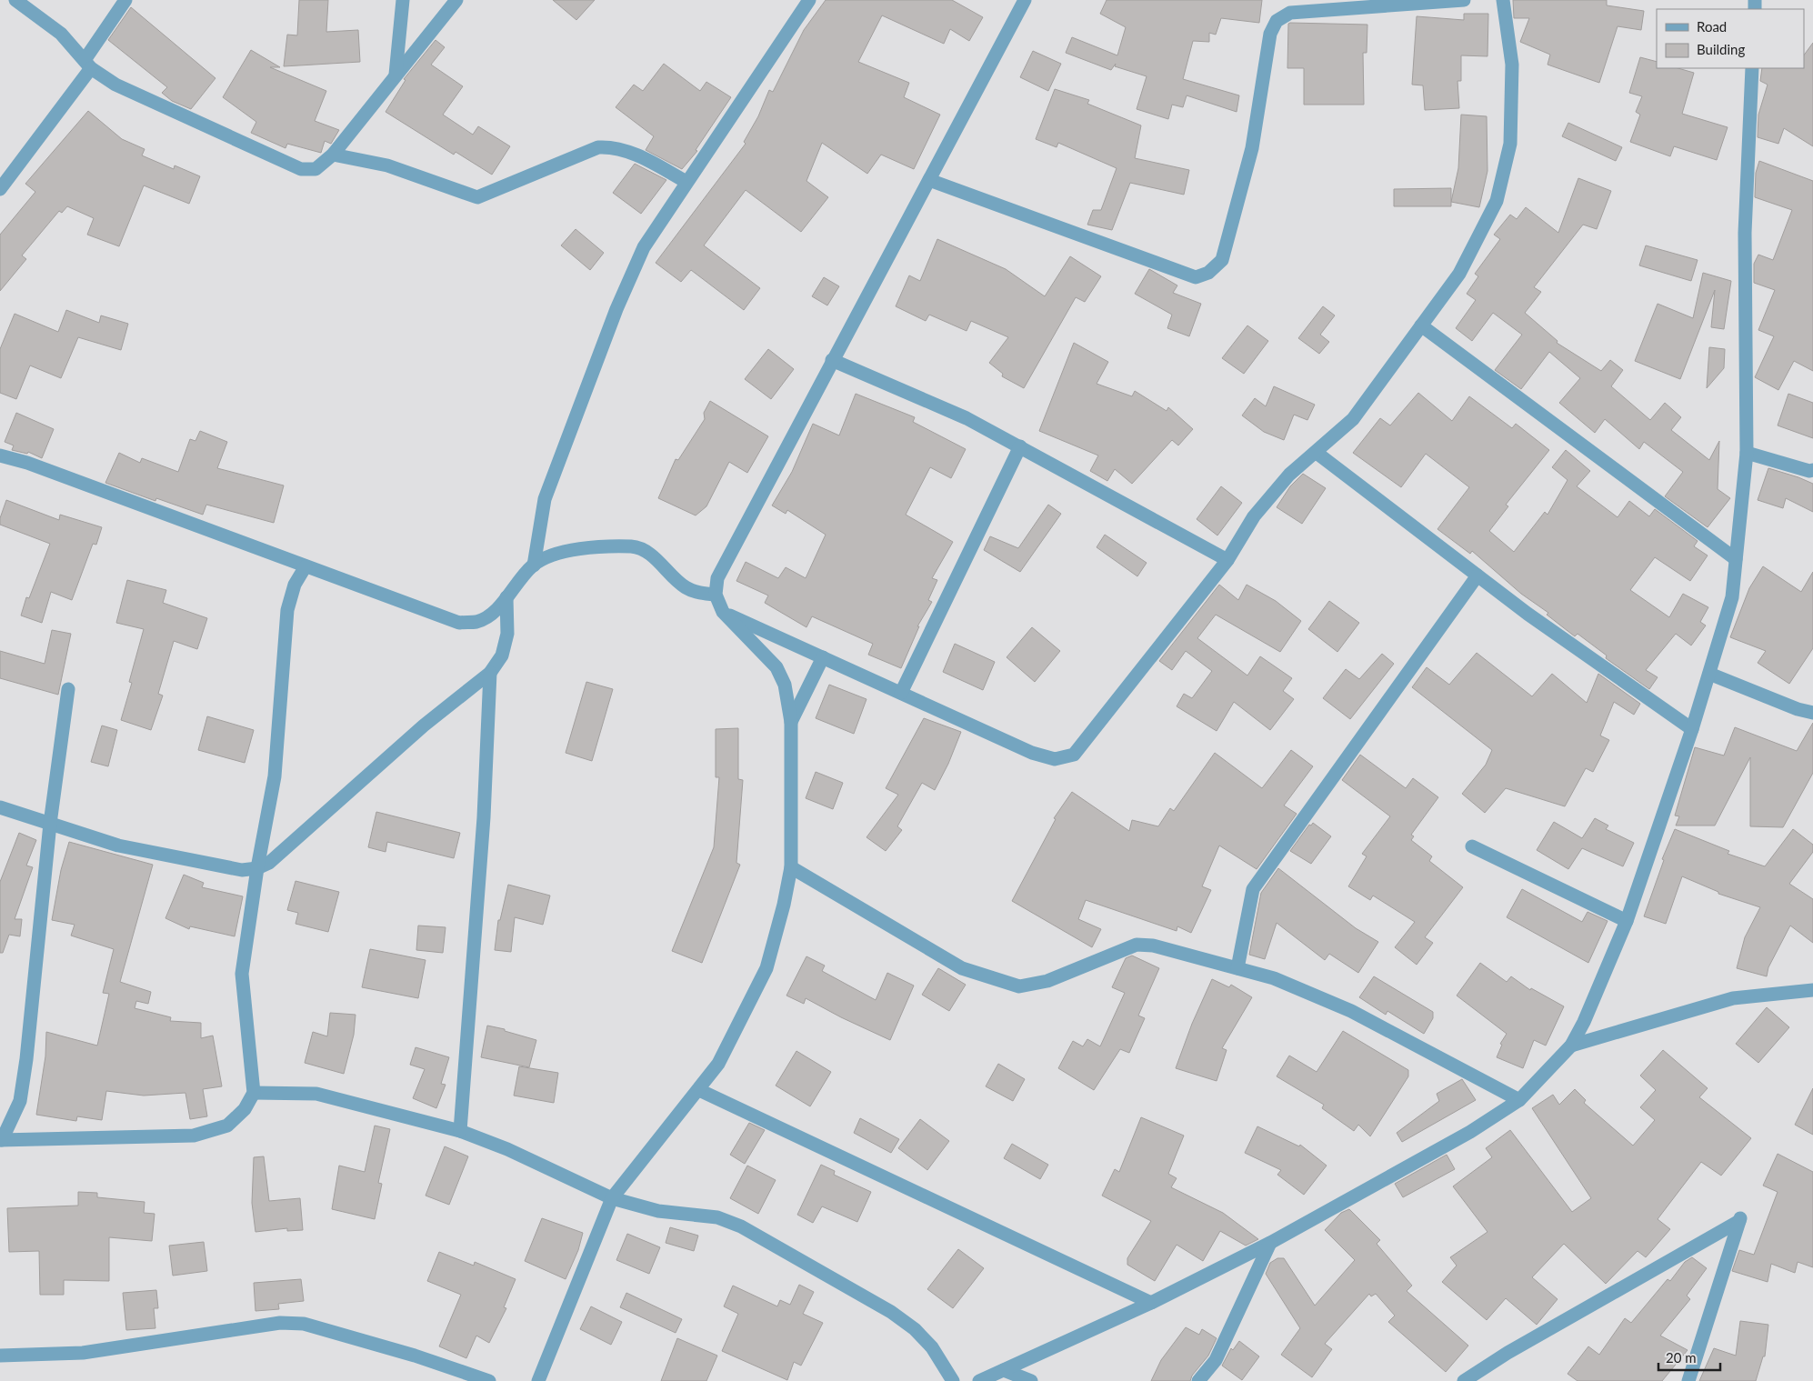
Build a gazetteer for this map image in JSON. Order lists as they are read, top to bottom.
{
  "legend": ["Road", "Building"],
  "scale_bar": "20 m"
}
